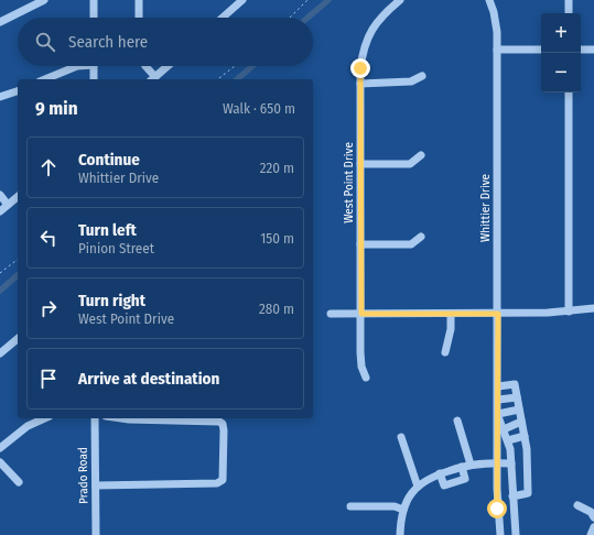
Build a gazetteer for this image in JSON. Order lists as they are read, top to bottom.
{
  "streets": {
    "street": ["West Point Drive", "Whittier Drive", "Prado Road"]
  },
  "page": {
    "map_buttons": ["+", "−"],
    "search": "Search here",
    "heading": ["9 min", "Walk · 650 m"],
    "list": [
      ["Continue", "Whittier Drive", "220 m"],
      ["Turn left", "Pinion Street", "150 m"],
      ["Turn right", "West Point Drive", "280 m"],
      "Arrive at destination"
    ]
  }
}
